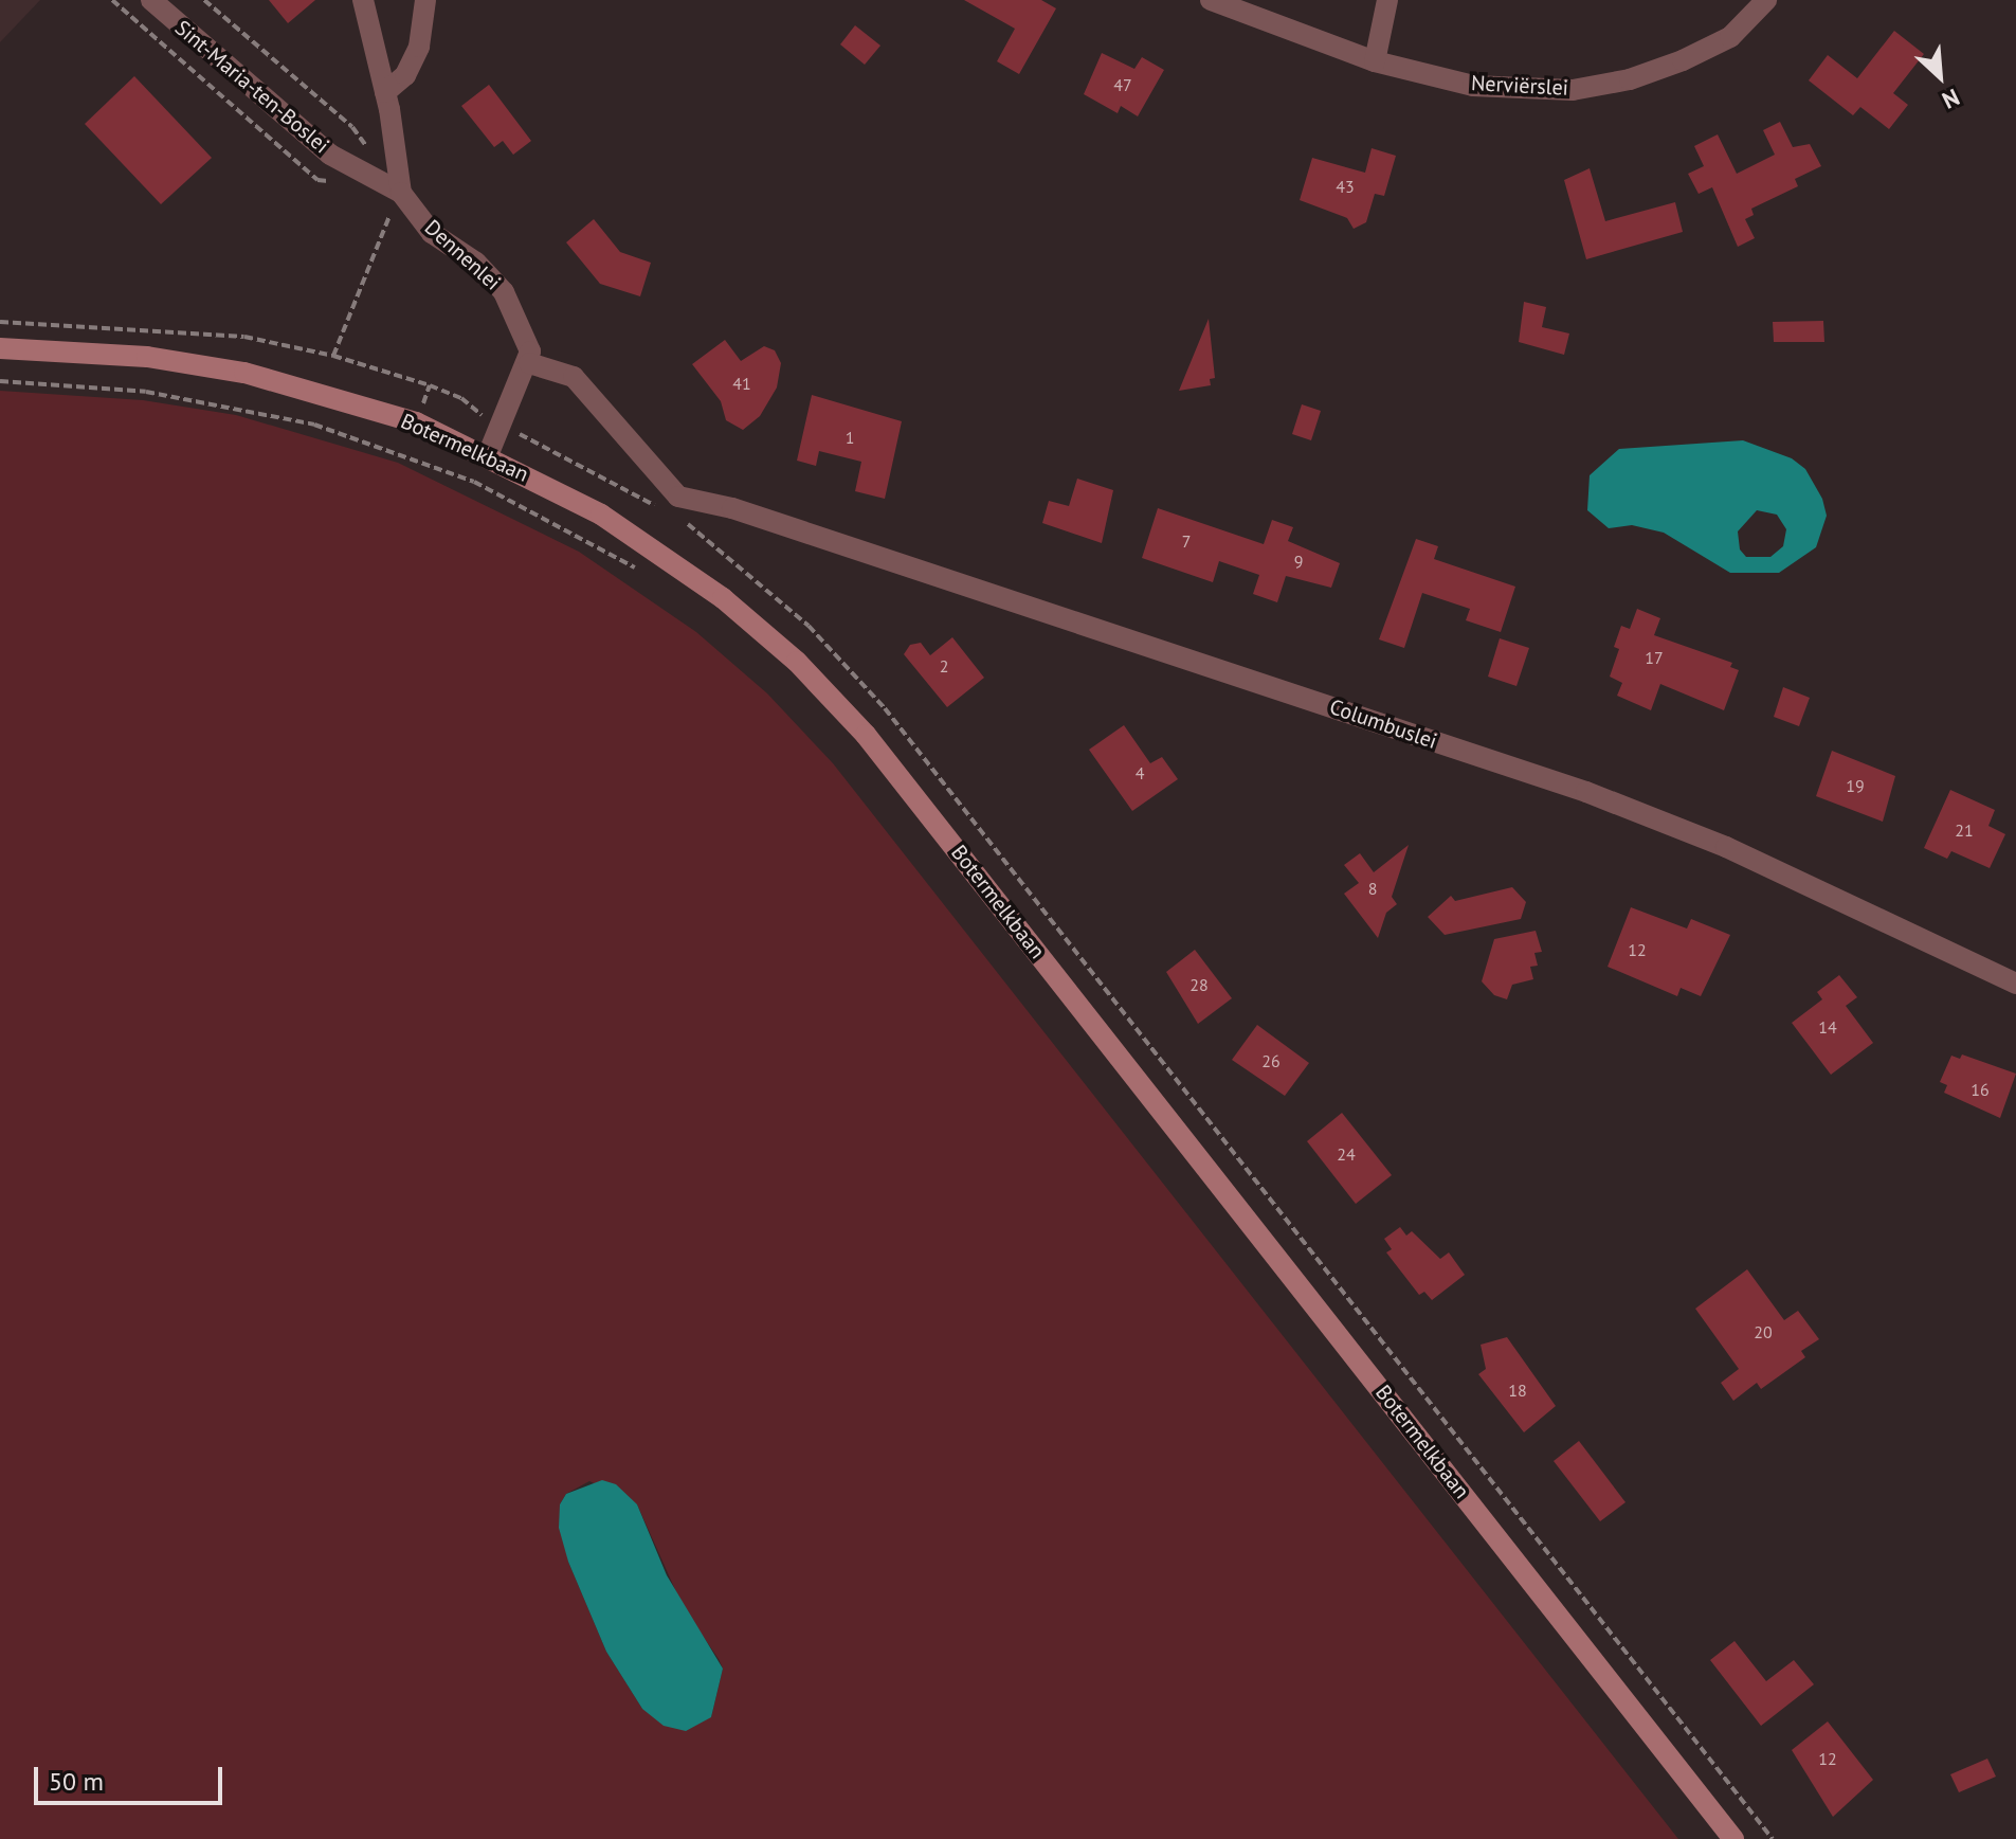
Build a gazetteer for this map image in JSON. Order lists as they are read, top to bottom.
{
  "streets": {
    "main road": ["Botermelkbaan"],
    "street": [
      "Nerviërslei",
      "Sint-Maria-ten-Boslei",
      "Dennenlei",
      "Columbuslei"
    ]
  },
  "crossings": [
    ["Sint-Maria-ten-Boslei", "Dennenlei"],
    ["Dennenlei", "Columbuslei"]
  ],
  "house_numbers": [
    "47",
    "43",
    "41",
    "1",
    "7",
    "9",
    "17",
    "2",
    "4",
    "19",
    "21",
    "8",
    "12",
    "28",
    "14",
    "26",
    "16",
    "24",
    "20",
    "18",
    "12"
  ],
  "scale_bar": "50 m",
  "north": "bottom right"
}
